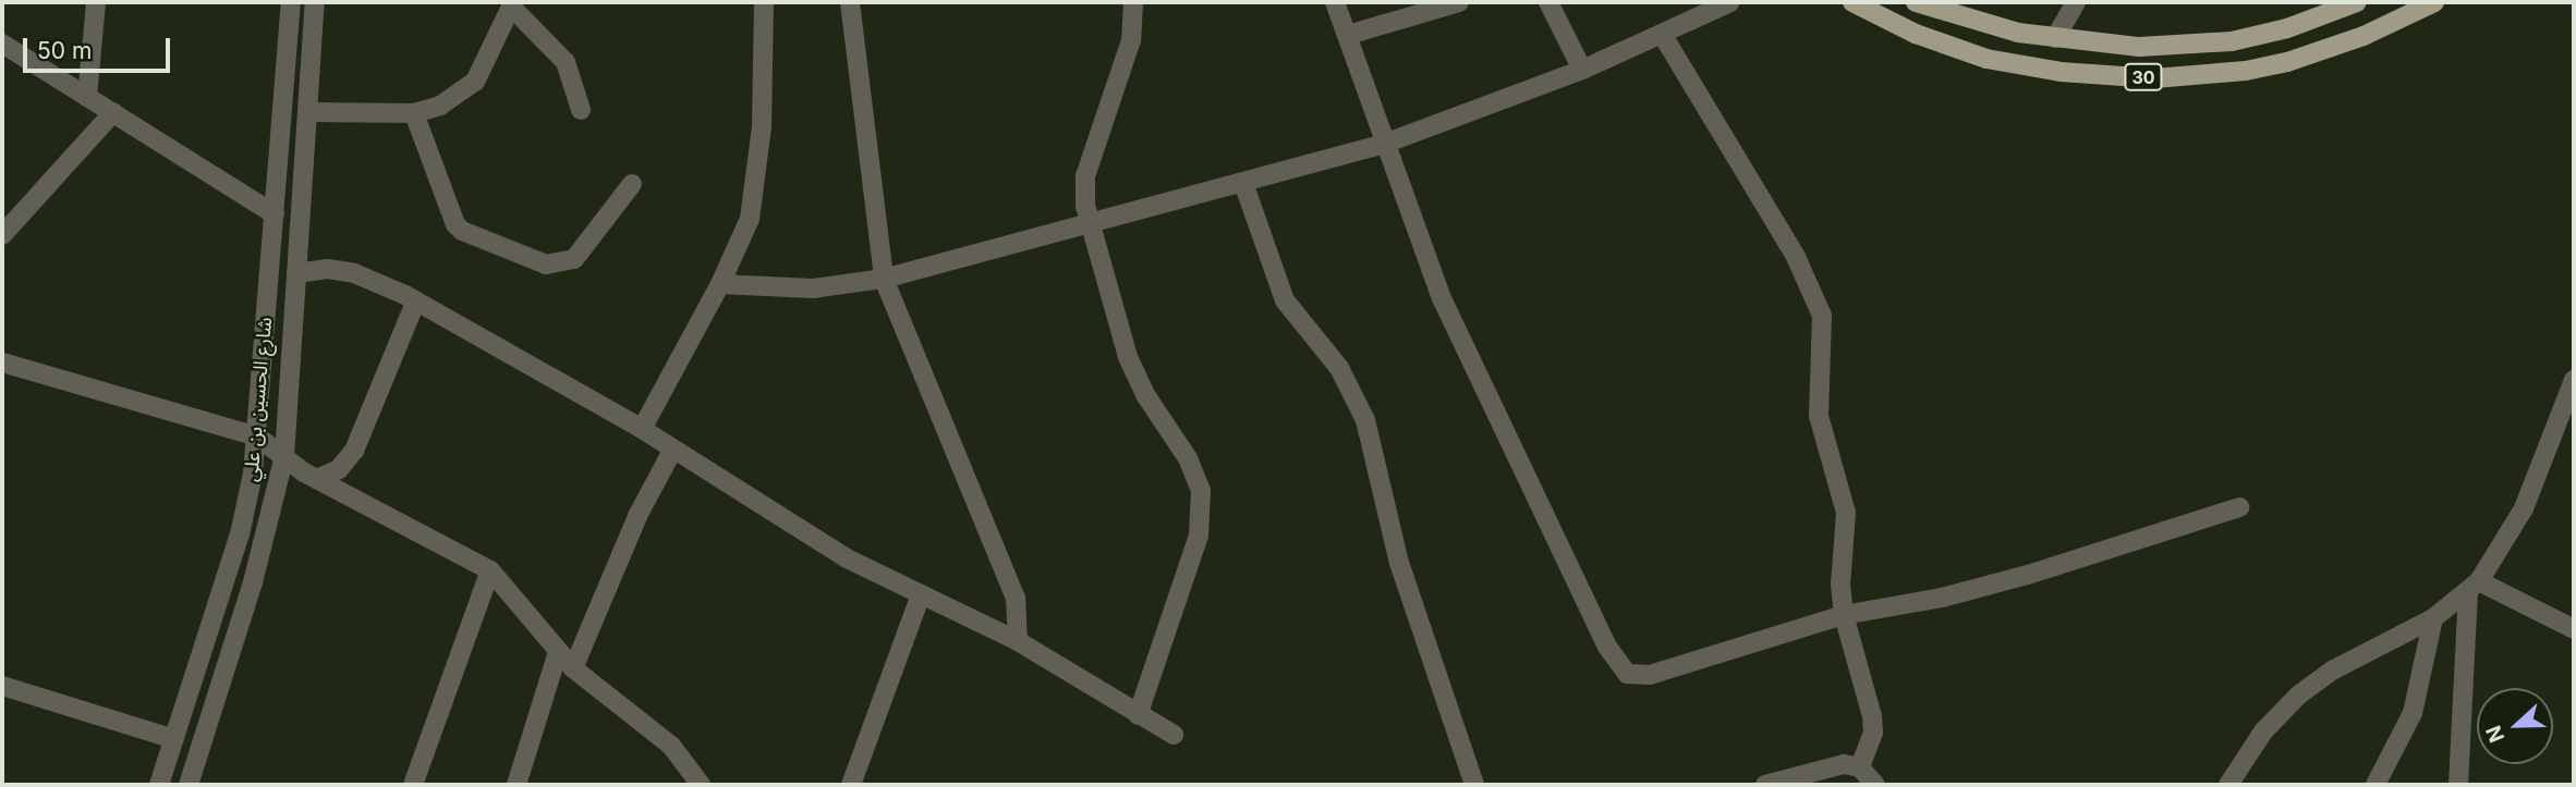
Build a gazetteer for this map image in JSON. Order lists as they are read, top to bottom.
{
  "streets": {
    "main road": ["30"],
    "street": ["شارع الحسين بن علي"]
  },
  "scale_bar": "50 m",
  "north": "left"
}
